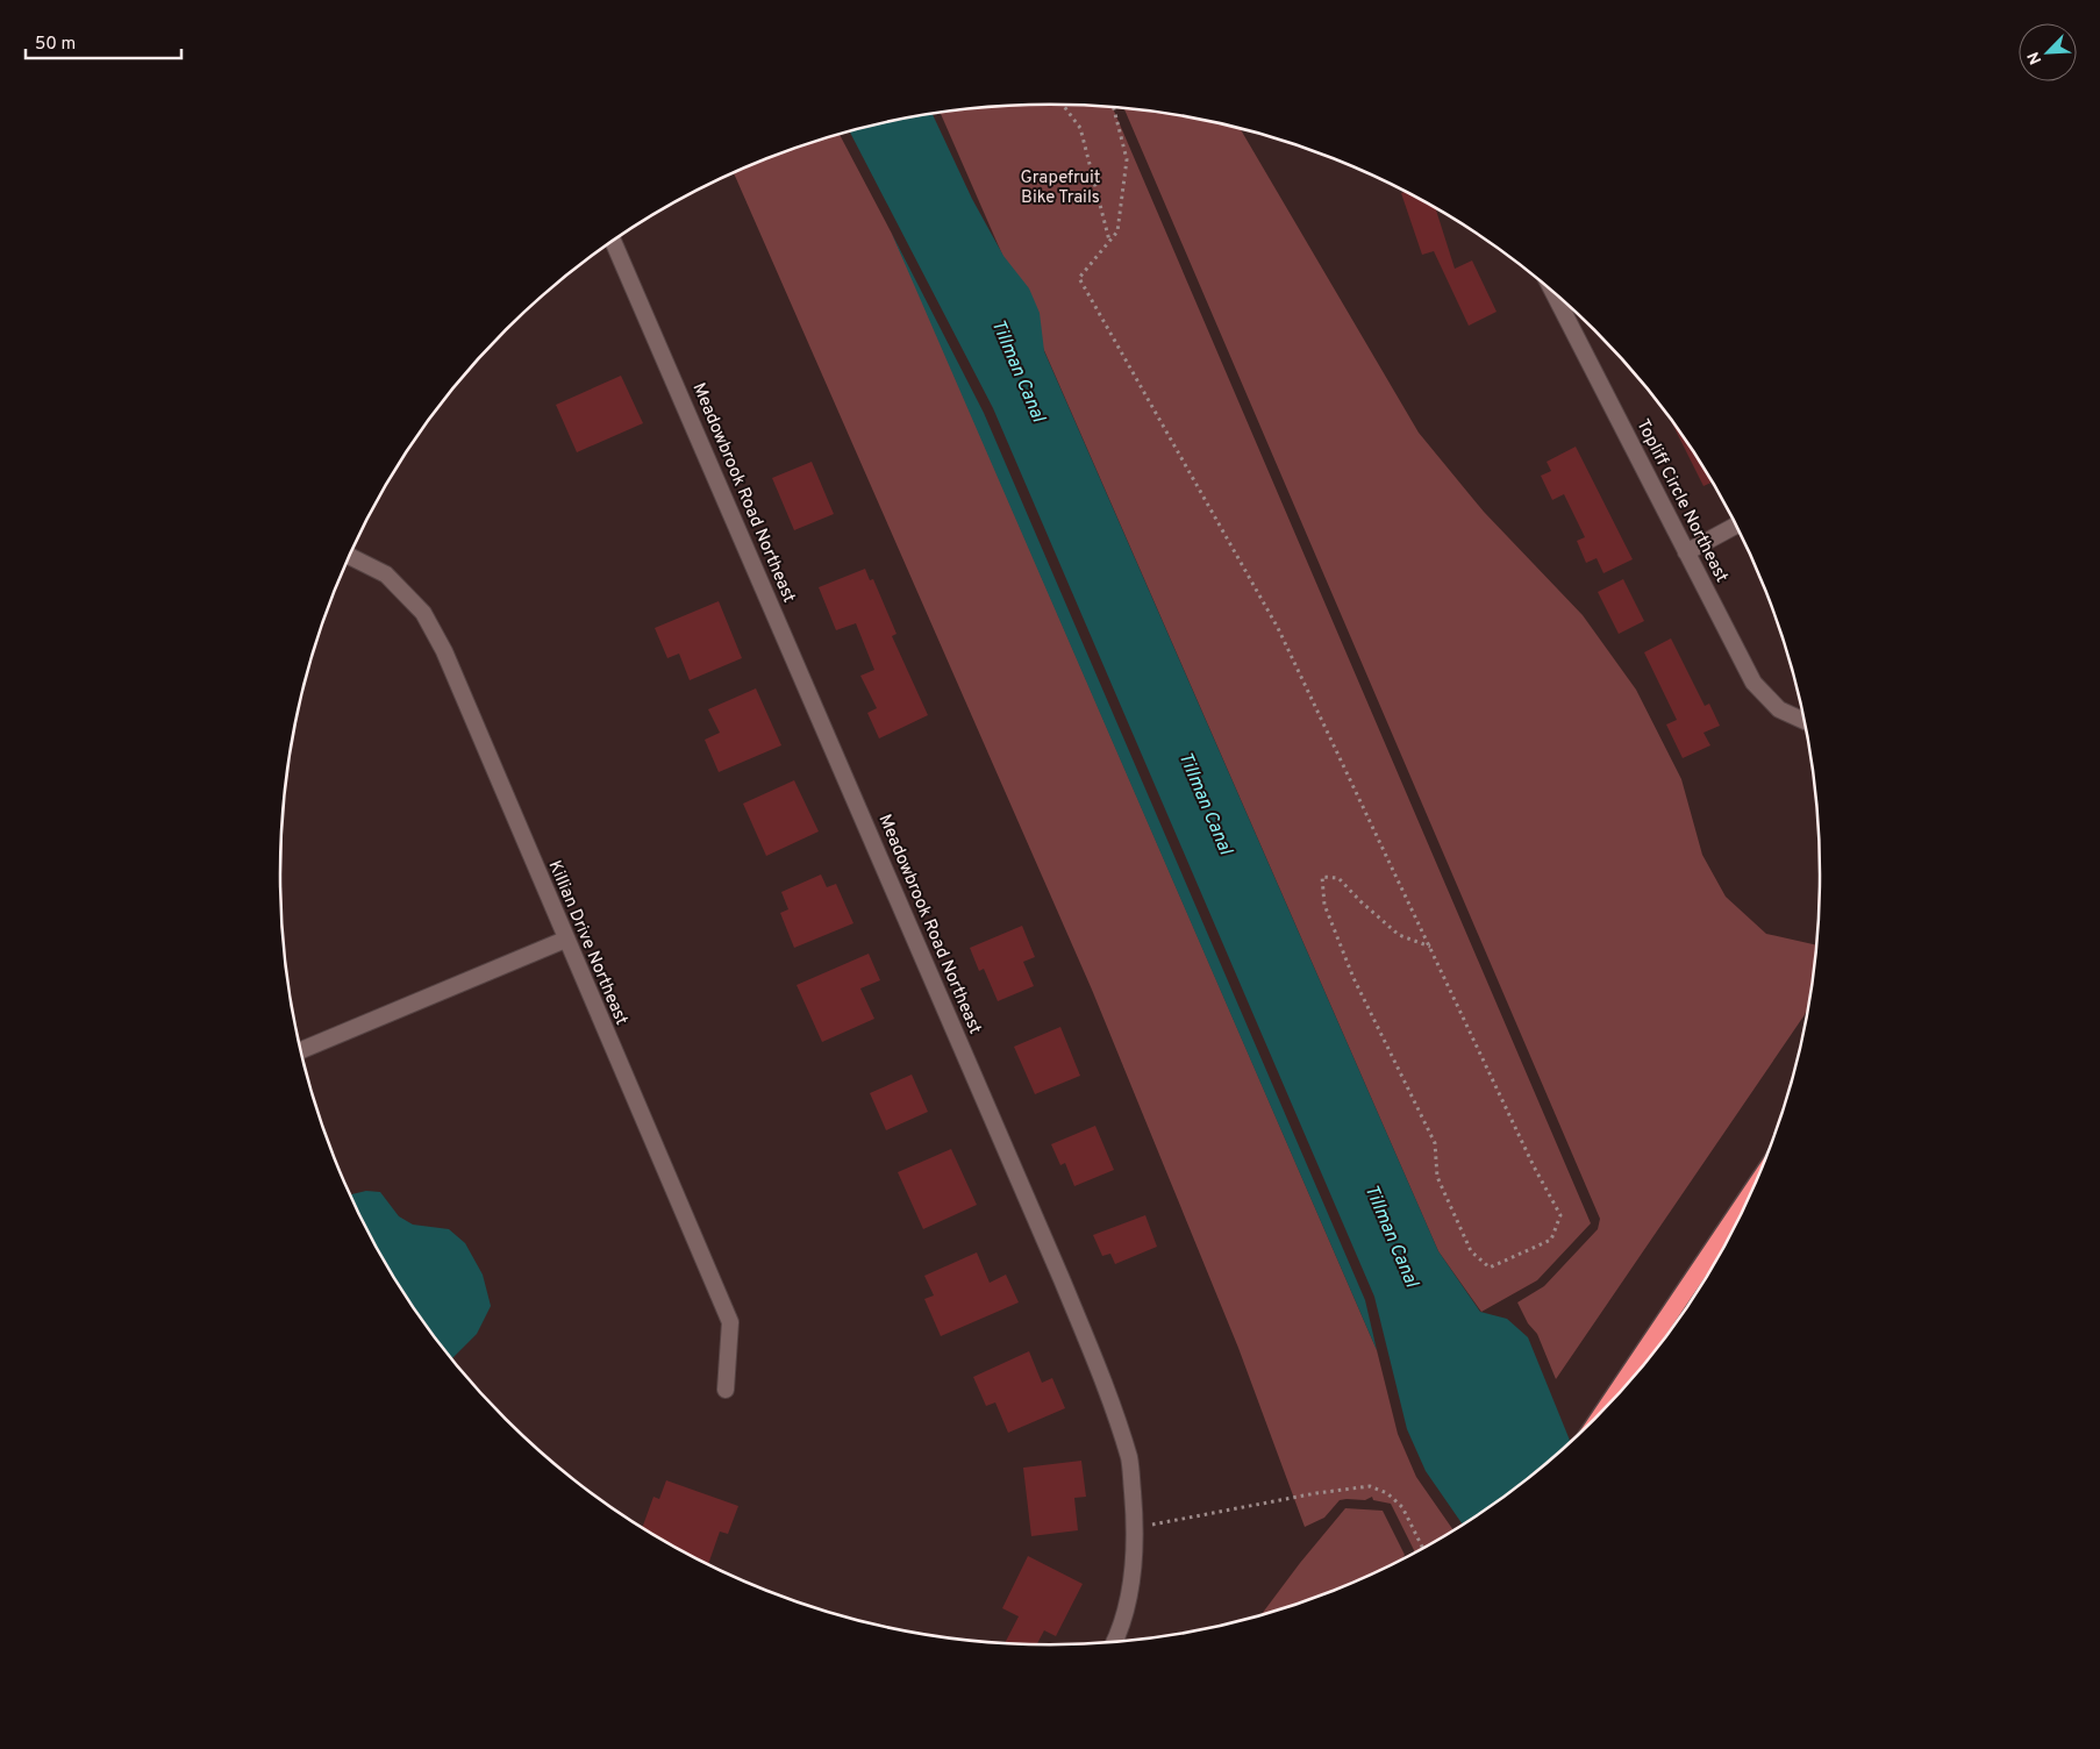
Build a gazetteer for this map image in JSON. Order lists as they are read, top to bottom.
{
  "streets": {
    "street": ["Meadowbrook Road Northeast", "Topliff Circle Northeast", "Killian Drive Northeast"]
  },
  "water": ["Tillman Canal"],
  "parks": ["Grapefruit Bike Trails"],
  "scale_bar": "50 m",
  "north": "bottom left"
}
